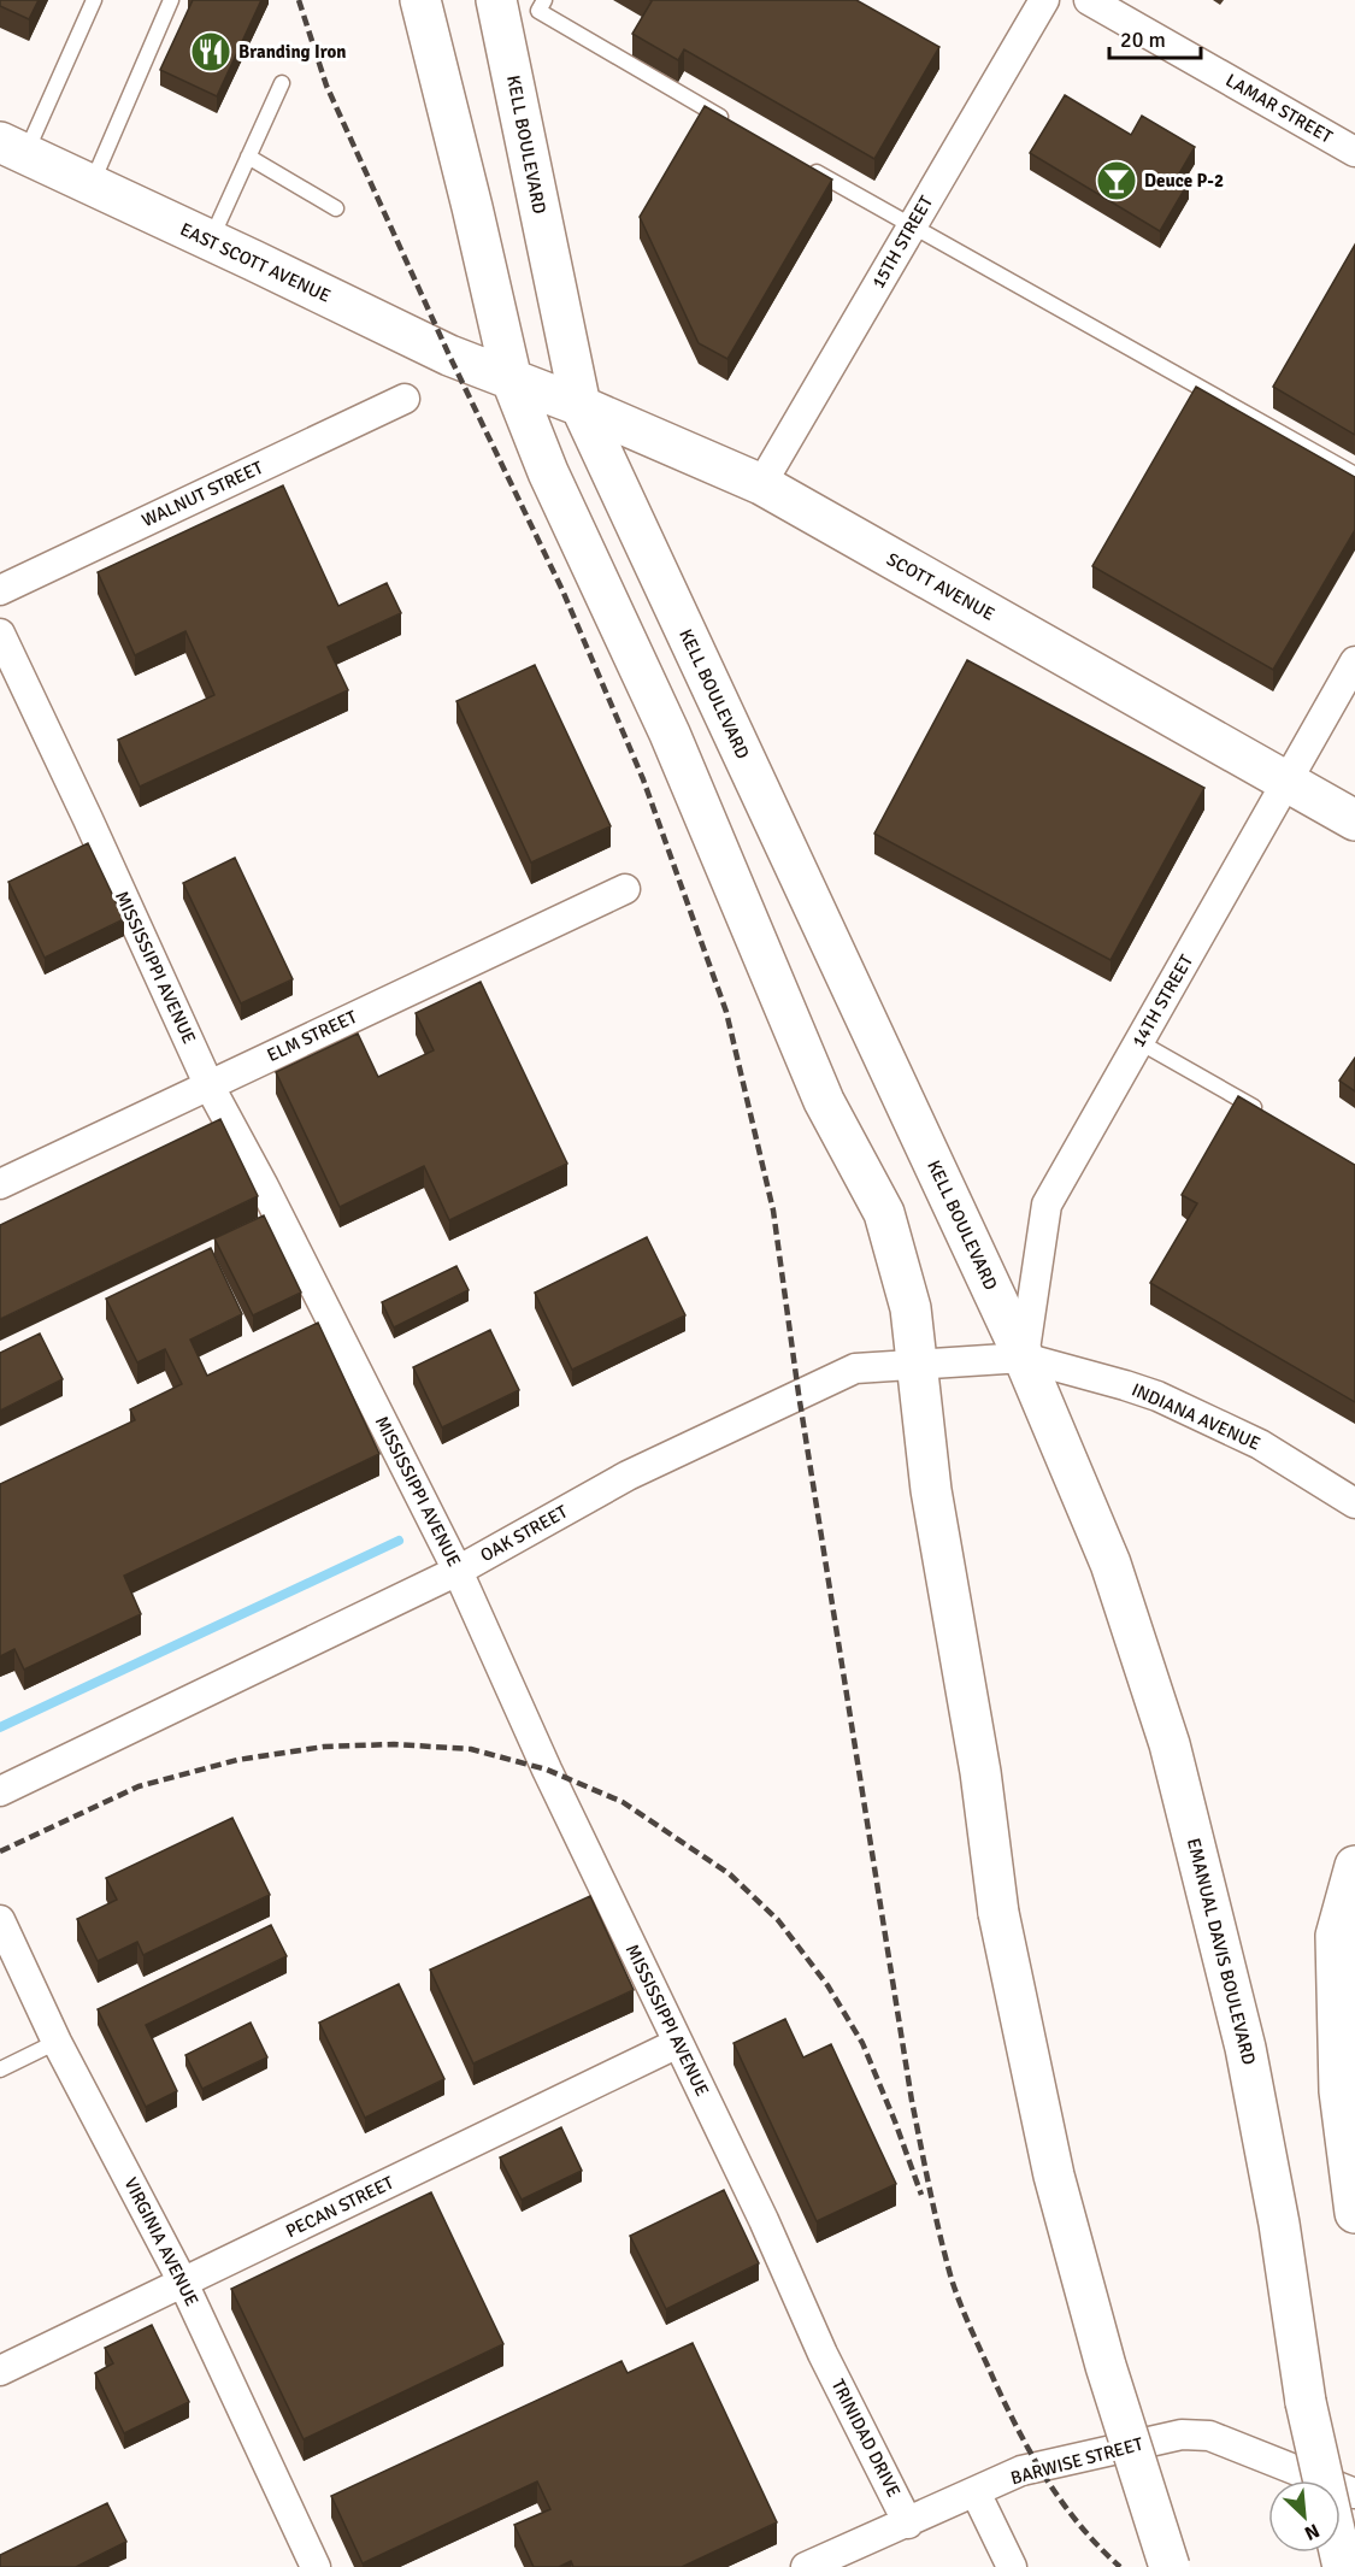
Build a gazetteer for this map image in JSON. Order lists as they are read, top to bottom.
{
  "streets": {
    "main road": [
      "KELL BOULEVARD",
      "EAST SCOTT AVENUE",
      "SCOTT AVENUE",
      "EMANUAL DAVIS BOULEVARD"
    ],
    "street": [
      "LAMAR STREET",
      "15TH STREET",
      "WALNUT STREET",
      "MISSISSIPPI AVENUE",
      "14TH STREET",
      "ELM STREET",
      "INDIANA AVENUE",
      "OAK STREET",
      "PECAN STREET",
      "VIRGINIA AVENUE",
      "TRINIDAD DRIVE",
      "BARWISE STREET"
    ]
  },
  "crossings": [
    ["KELL BOULEVARD", "SCOTT AVENUE"],
    ["KELL BOULEVARD", "14TH STREET"],
    ["KELL BOULEVARD", "INDIANA AVENUE"],
    ["KELL BOULEVARD", "OAK STREET"],
    ["KELL BOULEVARD", "EMANUAL DAVIS BOULEVARD"],
    ["15TH STREET", "SCOTT AVENUE"],
    ["EAST SCOTT AVENUE", "SCOTT AVENUE"],
    ["SCOTT AVENUE", "14TH STREET"],
    ["MISSISSIPPI AVENUE", "ELM STREET"],
    ["MISSISSIPPI AVENUE", "OAK STREET"],
    ["MISSISSIPPI AVENUE", "PECAN STREET"],
    ["MISSISSIPPI AVENUE", "TRINIDAD DRIVE"],
    ["14TH STREET", "INDIANA AVENUE"],
    ["14TH STREET", "OAK STREET"],
    ["14TH STREET", "EMANUAL DAVIS BOULEVARD"],
    ["INDIANA AVENUE", "OAK STREET"],
    ["INDIANA AVENUE", "EMANUAL DAVIS BOULEVARD"],
    ["OAK STREET", "EMANUAL DAVIS BOULEVARD"],
    ["PECAN STREET", "VIRGINIA AVENUE"],
    ["TRINIDAD DRIVE", "BARWISE STREET"]
  ],
  "places": {
    "restaurant": ["Branding Iron"],
    "bar": ["Deuce P-2"]
  },
  "scale_bar": "20 m",
  "north": "bottom right"
}
